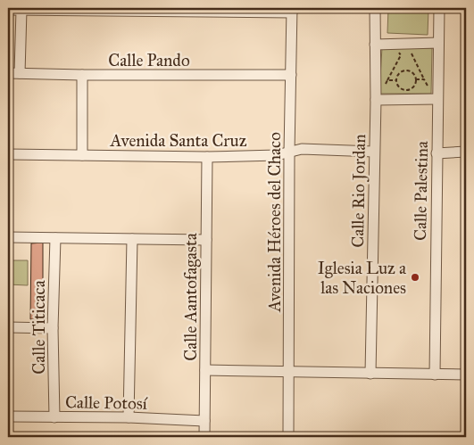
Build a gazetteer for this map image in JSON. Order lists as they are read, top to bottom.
{
  "streets": {
    "street": [
      "Calle Pando",
      "Avenida Santa Cruz",
      "Calle Rio Jordan",
      "Calle Palestina",
      "Avenida Héroes del Chaco",
      "Calle Aantofagasta",
      "Calle Titicaca",
      "Calle Potosí"
    ]
  },
  "crossings": [
    ["Calle Pando", "Avenida Héroes del Chaco"],
    ["Avenida Santa Cruz", "Calle Rio Jordan"],
    ["Avenida Santa Cruz", "Avenida Héroes del Chaco"],
    ["Avenida Santa Cruz", "Calle Aantofagasta"],
    ["Calle Aantofagasta", "Calle Potosí"],
    ["Calle Titicaca", "Calle Potosí"]
  ],
  "places": ["Iglesia Luz a las Naciones"]
}
